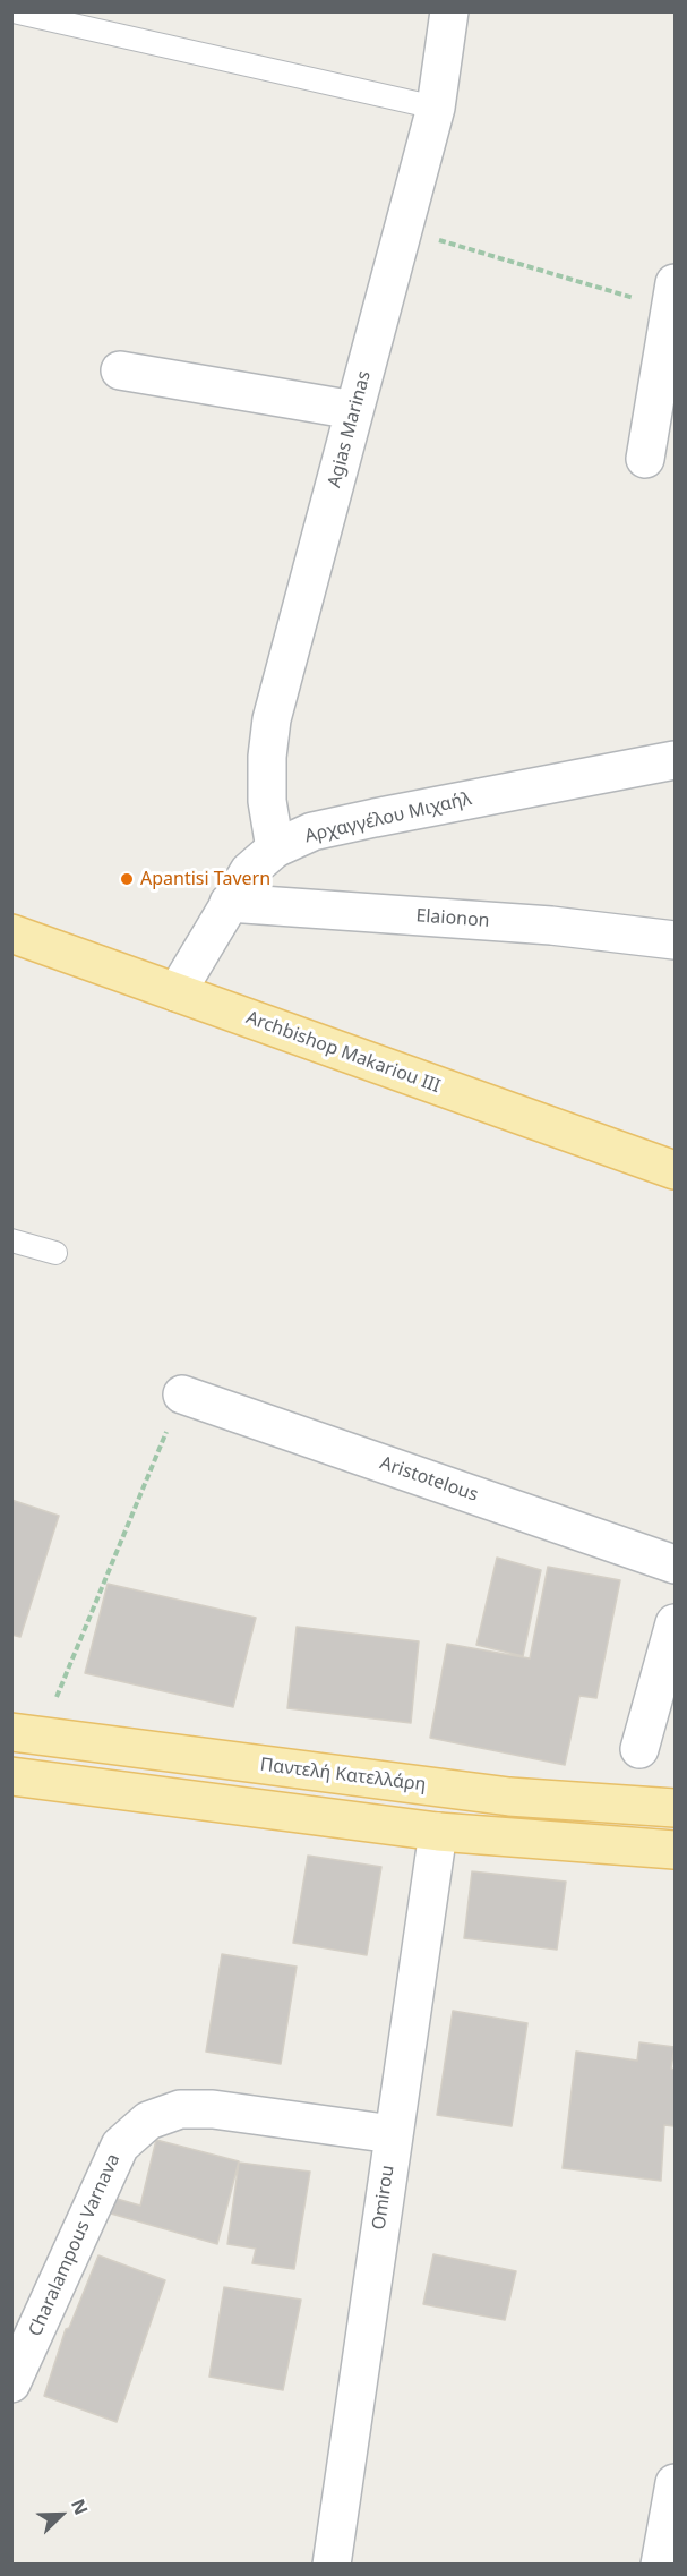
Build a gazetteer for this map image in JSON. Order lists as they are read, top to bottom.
{
  "streets": {
    "main road": ["Archbishop Makariou III", "Παντελή Κατελλάρη"],
    "street": [
      "Agias Marinas",
      "Αρχαγγέλου Μιχαήλ",
      "Elaionon",
      "Aristotelous",
      "Omirou",
      "Charalampous Varnava"
    ]
  },
  "crossings": [
    ["Agias Marinas", "Αρχαγγέλου Μιχαήλ"],
    ["Αρχαγγέλου Μιχαήλ", "Elaionon"],
    ["Αρχαγγέλου Μιχαήλ", "Archbishop Makariou III"],
    ["Omirou", "Charalampous Varnava"]
  ],
  "places": ["Apantisi Tavern"],
  "north": "top right"
}
